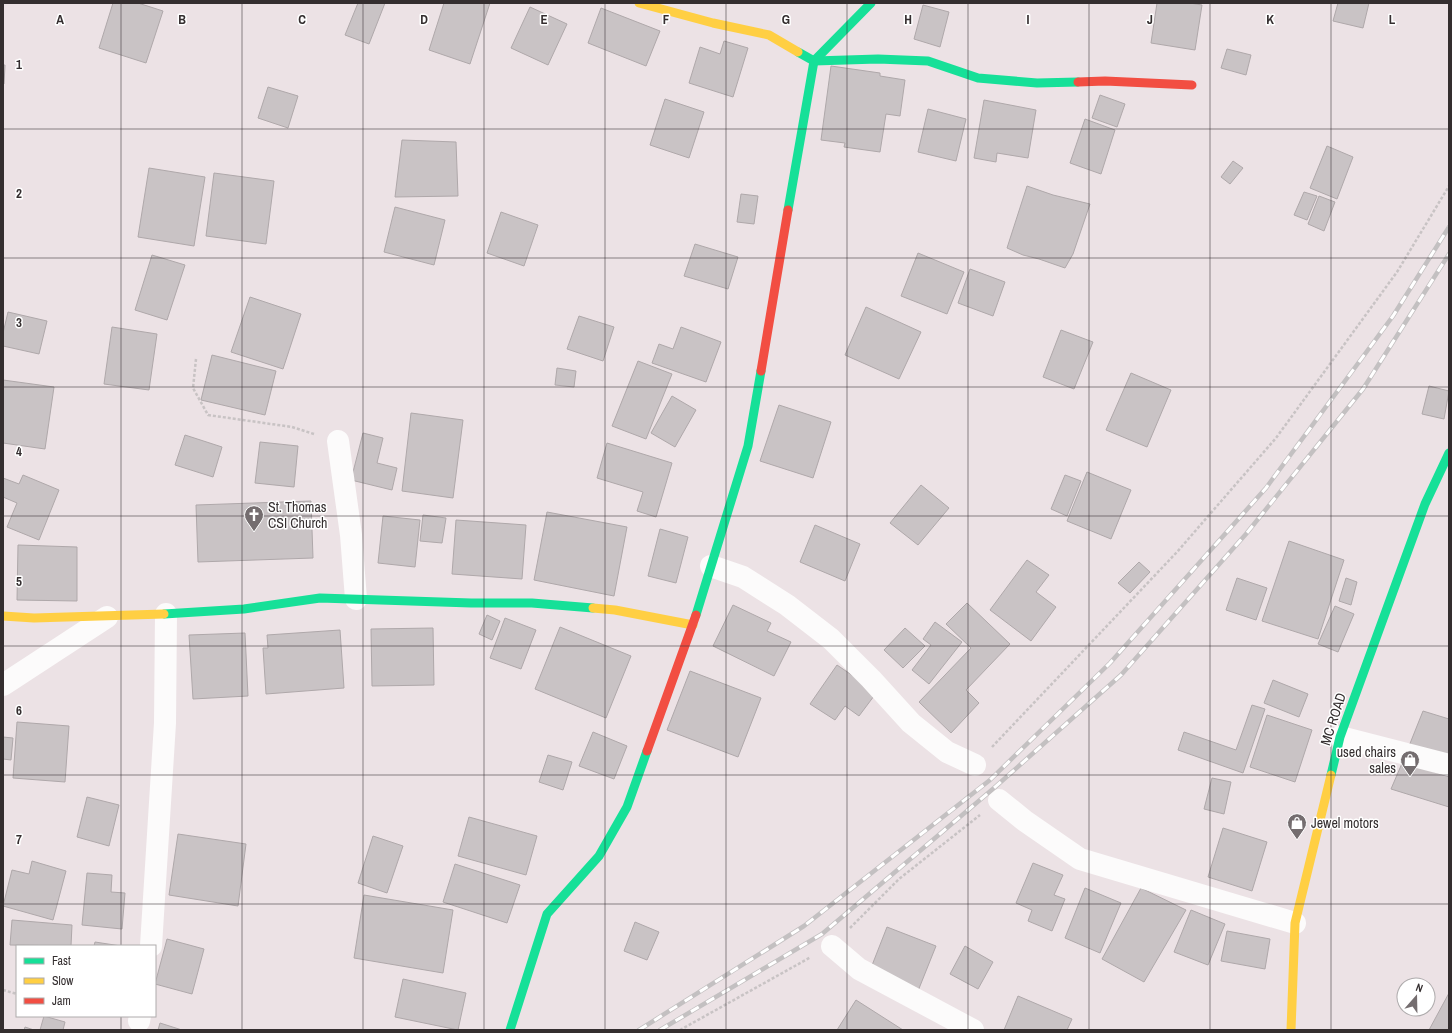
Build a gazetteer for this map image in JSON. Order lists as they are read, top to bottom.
{
  "streets": {
    "street": ["MC ROAD"]
  },
  "places": {
    "church": ["St. Thomas CSI Church"],
    "shop": ["used chairs sales", "Jewel motors"]
  },
  "legend": ["Fast", "Slow", "Jam"],
  "north": "top",
  "grid": {
    "columns": [
      "A",
      "B",
      "C",
      "D",
      "E",
      "F",
      "G",
      "H",
      "I",
      "J",
      "K",
      "L"
    ],
    "rows": [
      "1",
      "2",
      "3",
      "4",
      "5",
      "6",
      "7"
    ]
  }
}
